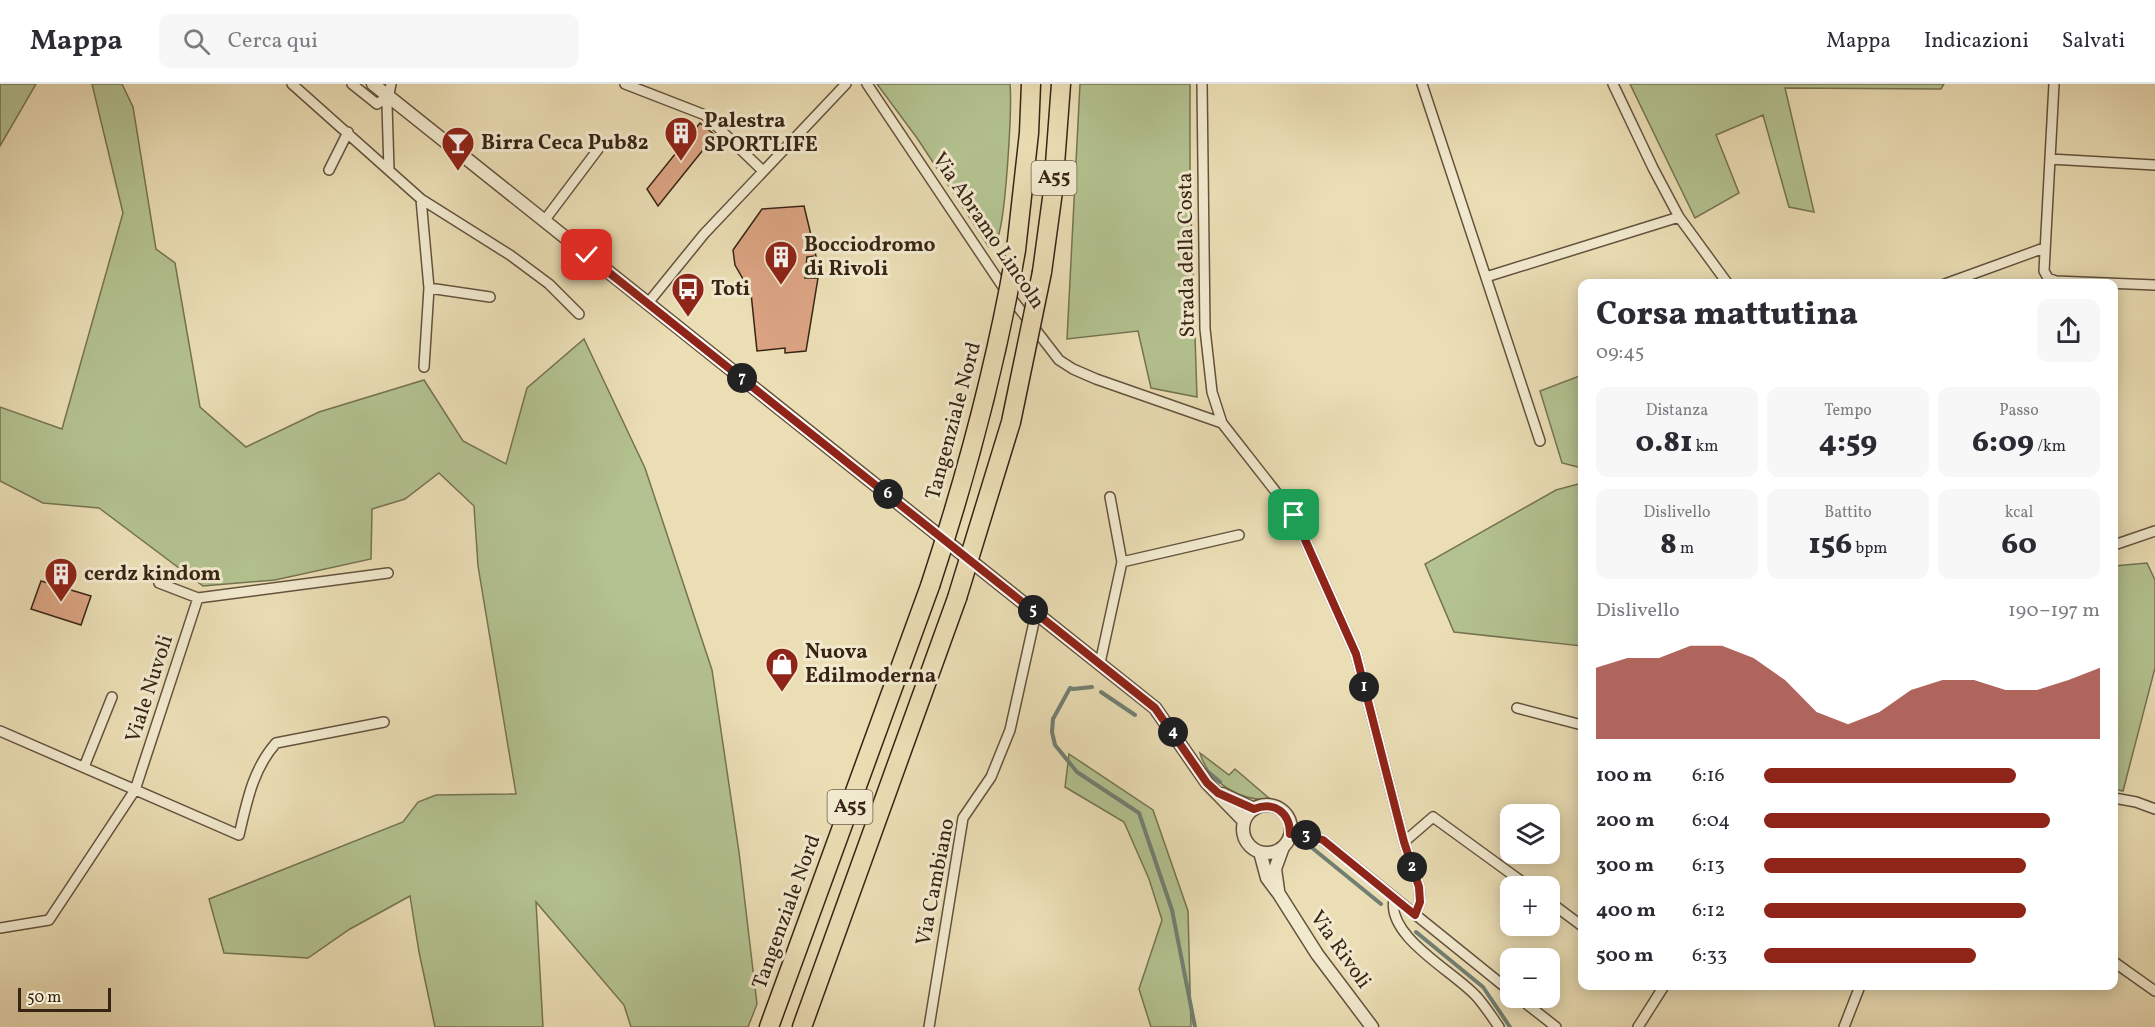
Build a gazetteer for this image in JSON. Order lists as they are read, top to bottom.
{
  "streets": {
    "highway": ["A55", "Tangenziale Nord"],
    "street": [
      "Via Abramo Lincoln",
      "Strada della Costa",
      "Viale Nuvoli",
      "Via Cambiano",
      "Via Rivoli"
    ]
  },
  "crossings": [
    ["Via Abramo Lincoln", "Strada della Costa"],
    ["Via Cambiano", "Via Rivoli"]
  ],
  "places": {
    "building": ["Palestra SPORTLIFE", "Bocciodromo di Rivoli", "cerdz kindom"],
    "bar": ["Birra Ceca Pub82"],
    "bus stop": ["Toti"],
    "shop": ["Nuova Edilmoderna"]
  },
  "scale_bar": "50 m",
  "page": {
    "header": "Mappa",
    "search": "Cerca qui",
    "nav": ["Mappa", "Indicazioni", "Salvati"],
    "heading": ["Corsa mattutina", "09:45"],
    "pins": [
      "7",
      "6",
      "5",
      "1",
      "4",
      "3",
      "2"
    ],
    "stats": [
      ["Distanza", "0.81 km"],
      ["Tempo", "4:59"],
      ["Passo", "6:09 /km"],
      ["Dislivello", "8 m"],
      ["Battito", "156 bpm"],
      ["kcal", "60"]
    ],
    "chart": ["Dislivello", "190–197 m"],
    "list": [
      {
        "name": "100 m",
        "note": "6:16"
      },
      {
        "name": "200 m",
        "note": "6:04"
      },
      {
        "name": "300 m",
        "note": "6:13"
      },
      {
        "name": "400 m",
        "note": "6:12"
      },
      {
        "name": "500 m",
        "note": "6:33"
      }
    ],
    "map_buttons": ["+", "−"],
    "scale": "50 m"
  }
}
